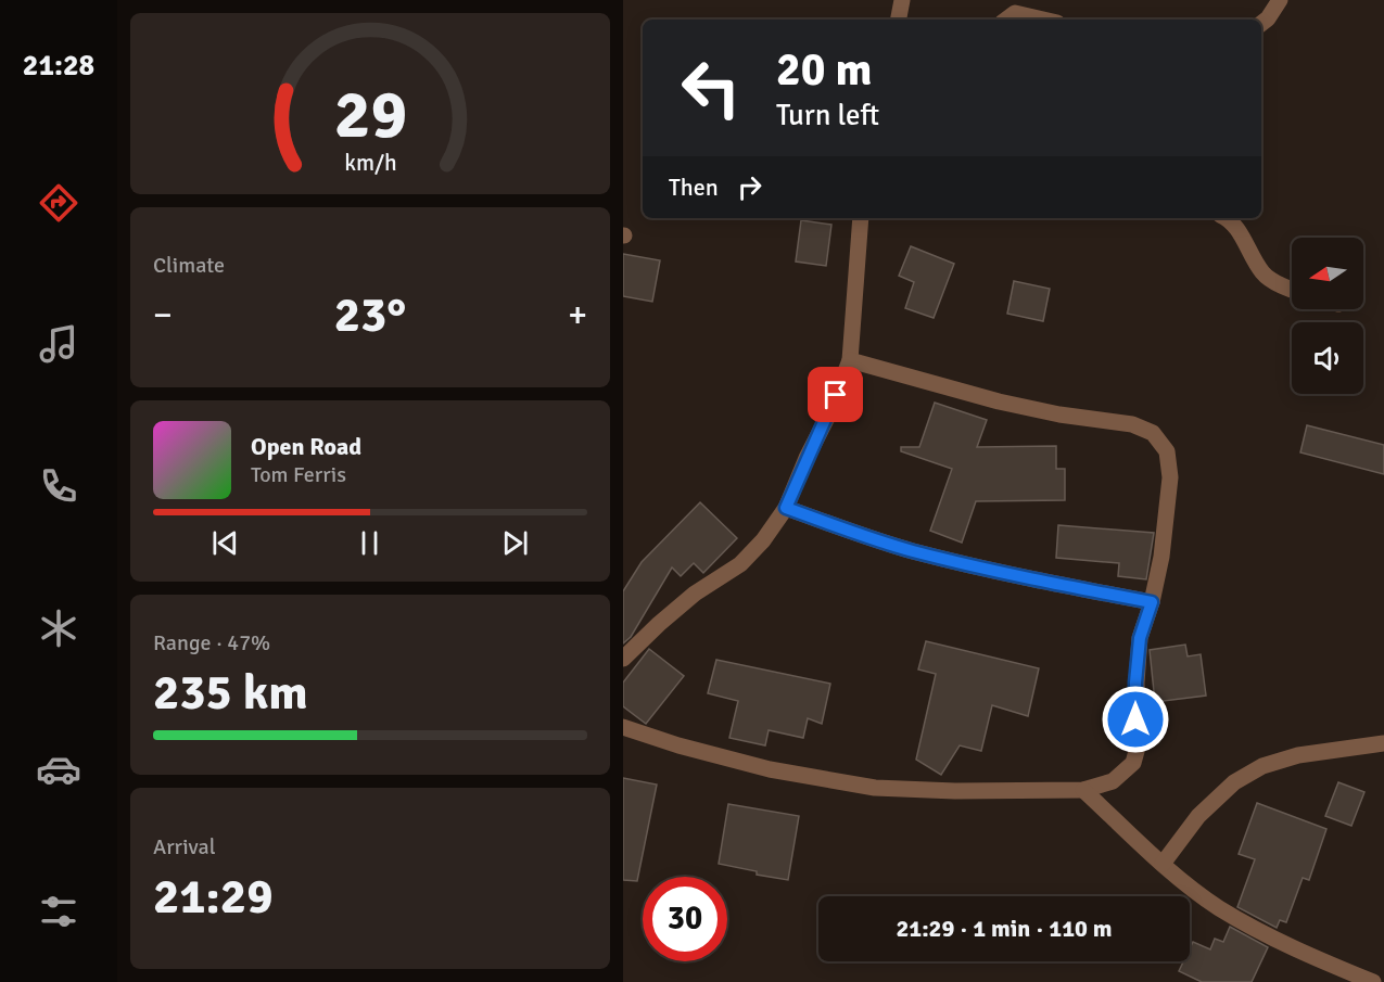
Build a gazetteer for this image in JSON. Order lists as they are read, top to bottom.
{
  "north": "left",
  "page": {
    "tabs": "21:28",
    "turn": ["20 m", "Turn left"],
    "then": "Then",
    "tile": [
      "Climate",
      ["Range · 47%", "235 km"],
      ["Arrival", "21:29"]
    ],
    "heat": ["−", "23°", "+"],
    "song": ["Open Road", "Tom Ferris"],
    "limit": "30",
    "trip": "21:29 · 1 min · 110 m",
    "gauge": ["29", "km/h"]
  }
}
